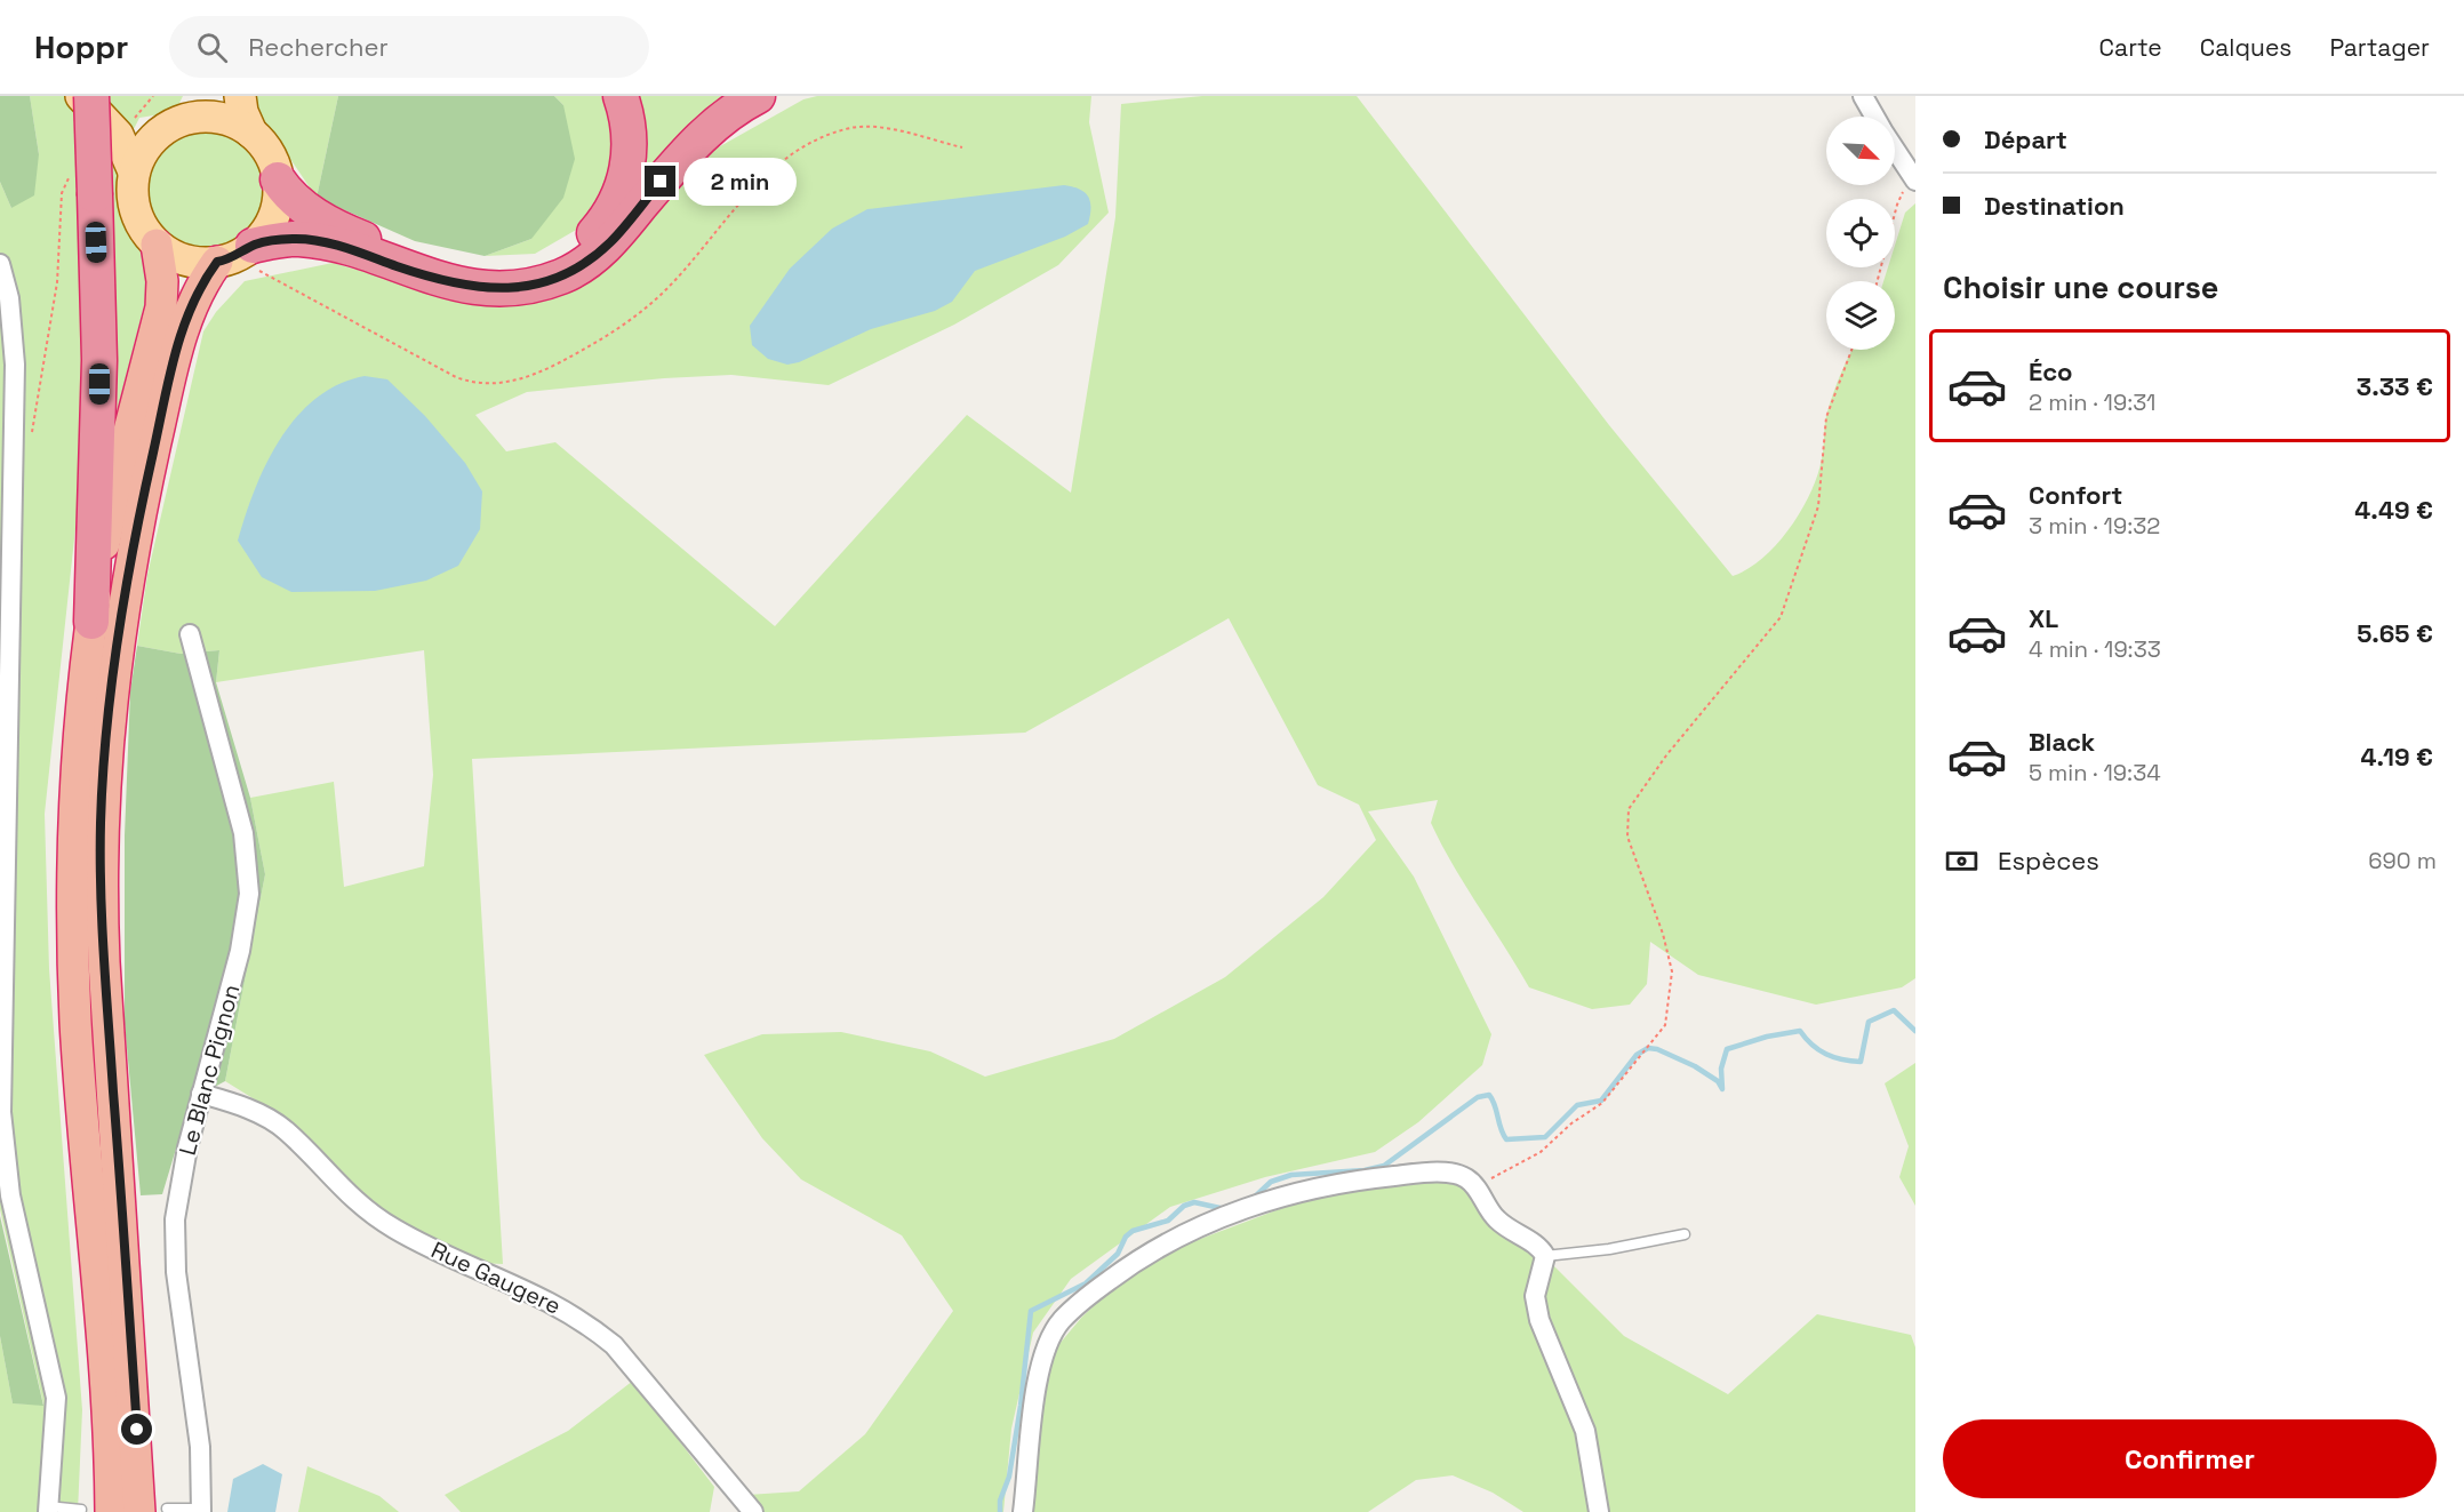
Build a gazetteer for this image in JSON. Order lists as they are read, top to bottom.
{
  "streets": {
    "street": ["Le Blanc Pignon", "Rue Gaugere"]
  },
  "crossings": [
    ["Le Blanc Pignon", "Rue Gaugere"]
  ],
  "north": "bottom right",
  "page": {
    "header": "Hoppr",
    "search": "Rechercher",
    "nav": ["Carte", "Calques", "Partager"],
    "banner": ["Départ", "Destination"],
    "bubble": "2 min",
    "heading": "Choisir une course",
    "list": [
      {
        "name": "Éco",
        "note": "2 min · 19:31",
        "value": "3.33 €"
      },
      {
        "name": "Confort",
        "note": "3 min · 19:32",
        "value": "4.49 €"
      },
      {
        "name": "XL",
        "note": "4 min · 19:33",
        "value": "5.65 €"
      },
      {
        "name": "Black",
        "note": "5 min · 19:34",
        "value": "4.19 €"
      }
    ],
    "pay": ["Espèces", "690 m"],
    "buttons": "Confirmer"
  }
}
